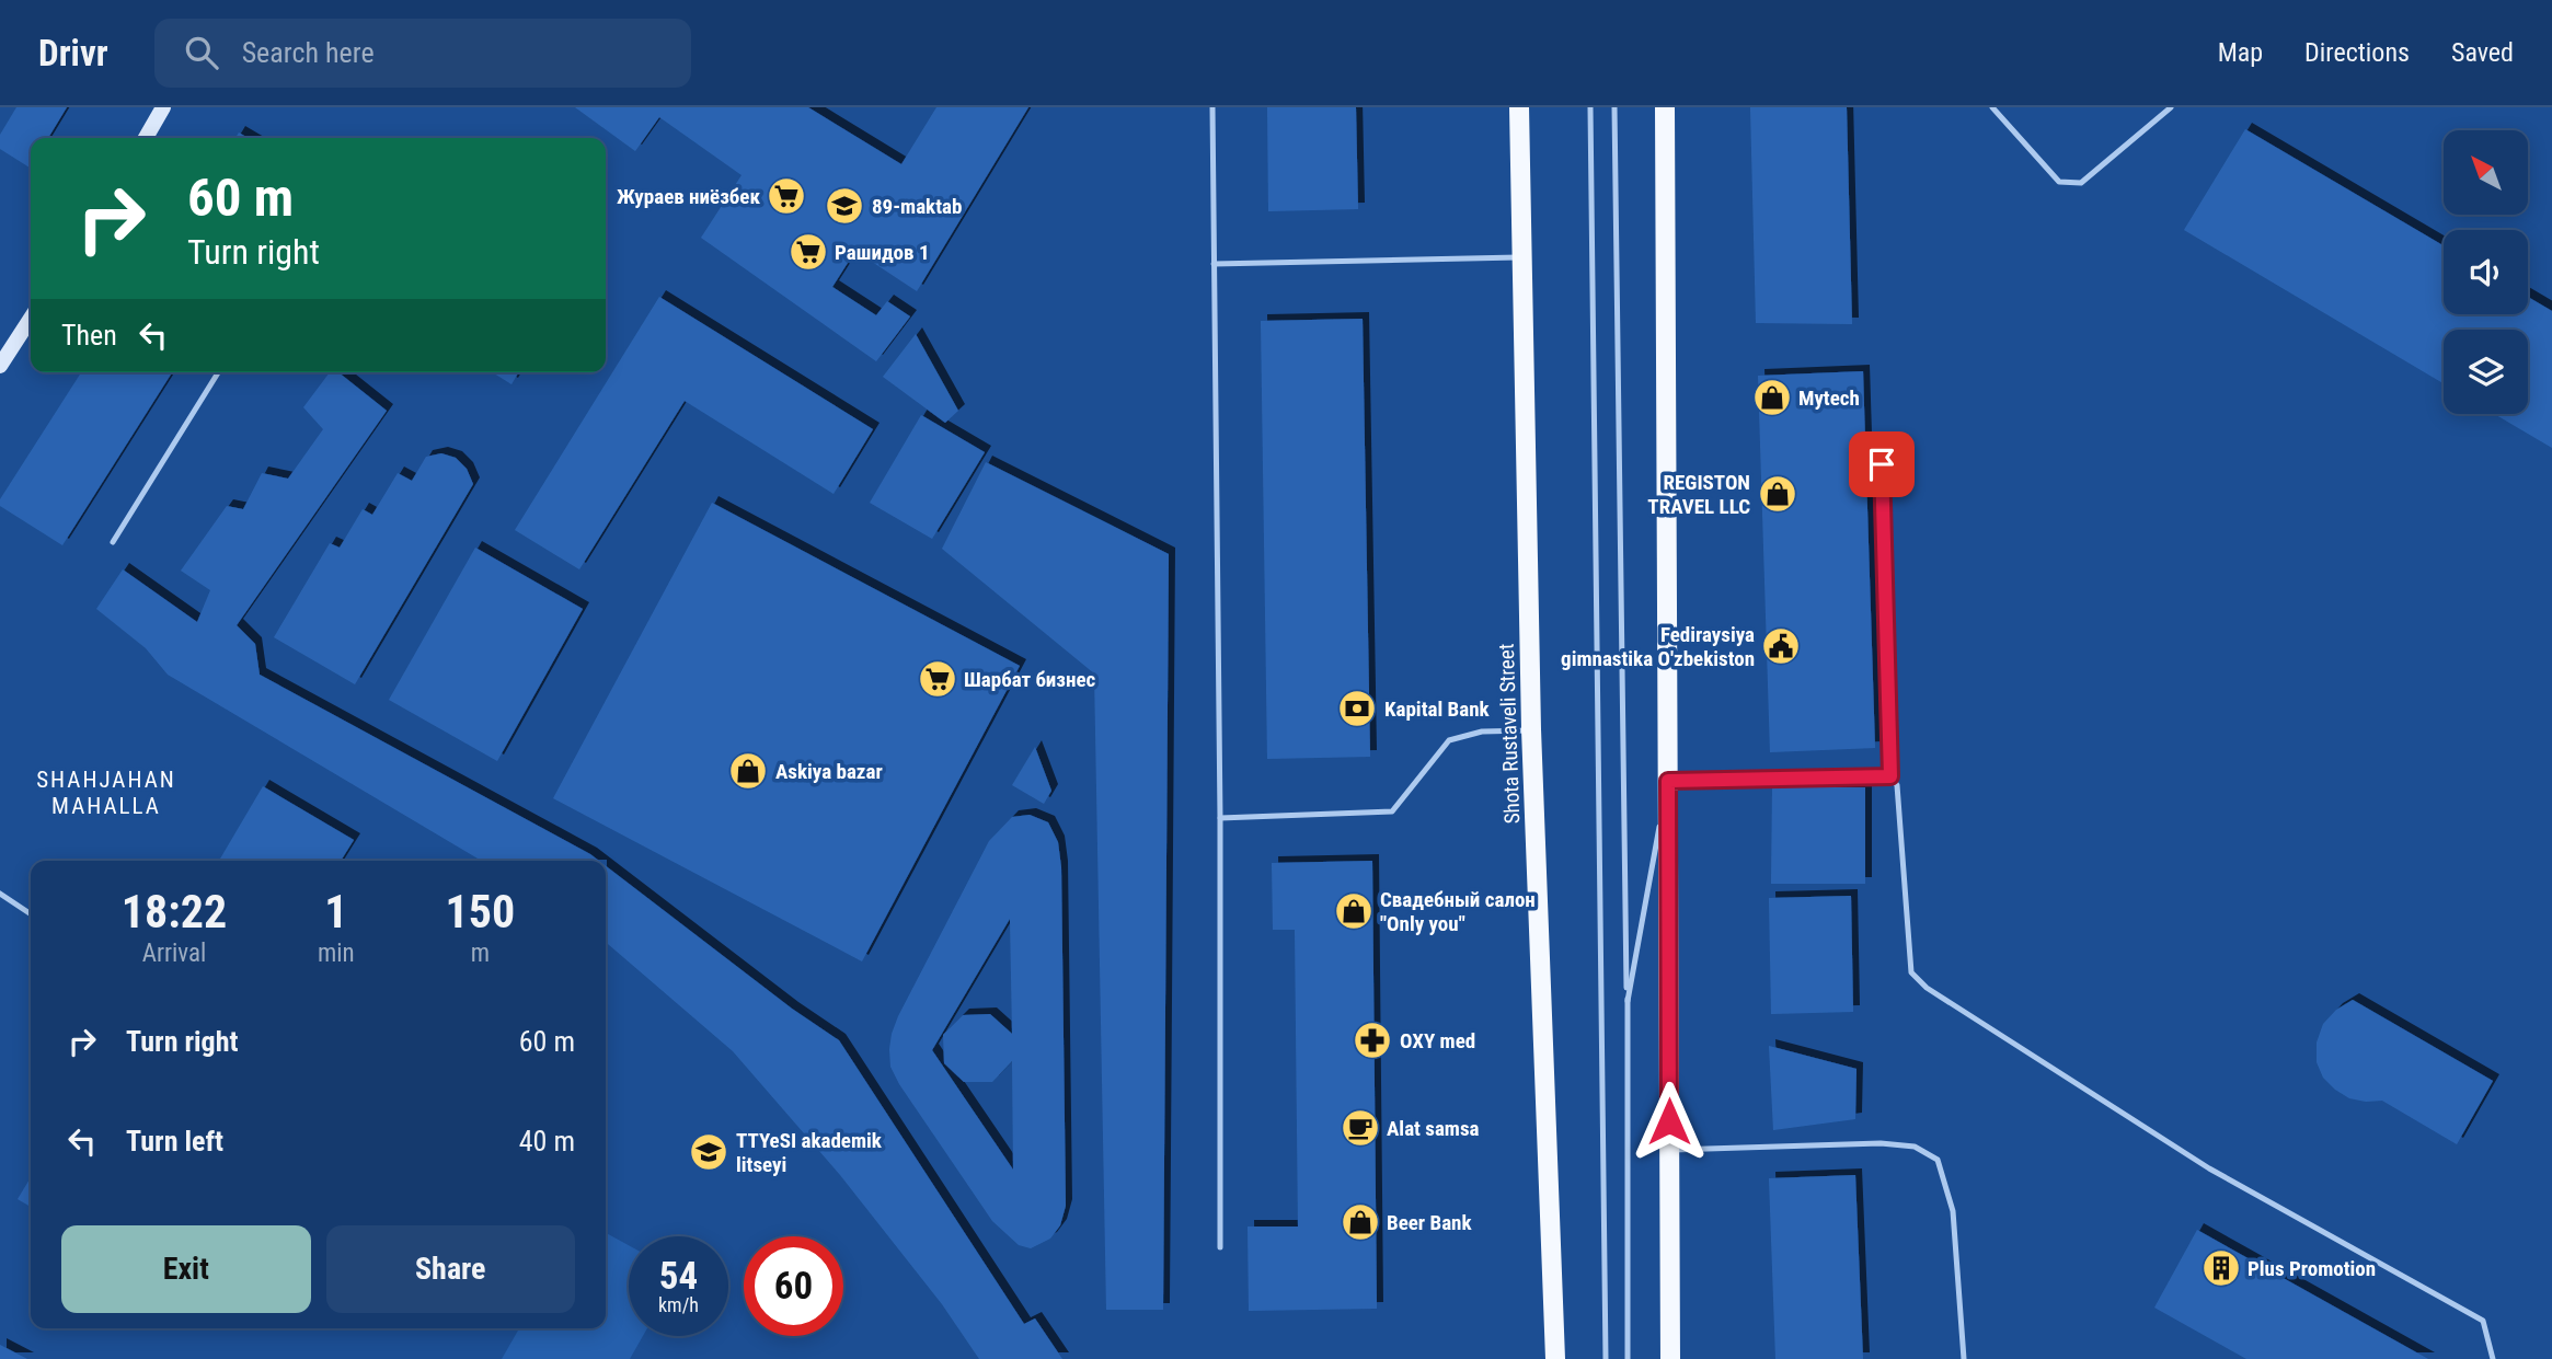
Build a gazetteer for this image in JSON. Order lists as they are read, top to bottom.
{
  "streets": {
    "main road": ["Shota Rustaveli Street"]
  },
  "districts": ["SHAHJAHAN MAHALLA"],
  "places": {
    "supermarket": ["Жураев ниёзбек", "Рашидов 1", "Шарбат бизнес"],
    "school or university": ["89-maktab", "TTYeSI akademik litseyi"],
    "shop": [
      "Mytech",
      "REGISTON TRAVEL LLC",
      "Askiya bazar",
      "Свадебный салон \"Only you\"",
      "Beer Bank"
    ],
    "public building": ["Fediraysiya gimnastika O'zbekiston"],
    "bank": ["Kapital Bank"],
    "pharmacy": ["OXY med"],
    "cafe": ["Alat samsa"],
    "building": ["Plus Promotion"]
  },
  "north": "top left",
  "page": {
    "header": "Drivr",
    "search": "Search here",
    "nav": ["Map", "Directions", "Saved"],
    "turn": ["60 m", "Turn right"],
    "then": "Then",
    "eta": [
      "18:22",
      "Arrival",
      "1",
      "min",
      "150",
      "m"
    ],
    "list": [
      {
        "name": "Turn right",
        "value": "60 m"
      },
      {
        "name": "Turn left",
        "value": "40 m"
      }
    ],
    "buttons": ["Exit", "Share"],
    "speed": "54 km/h",
    "limit": "60"
  }
}
